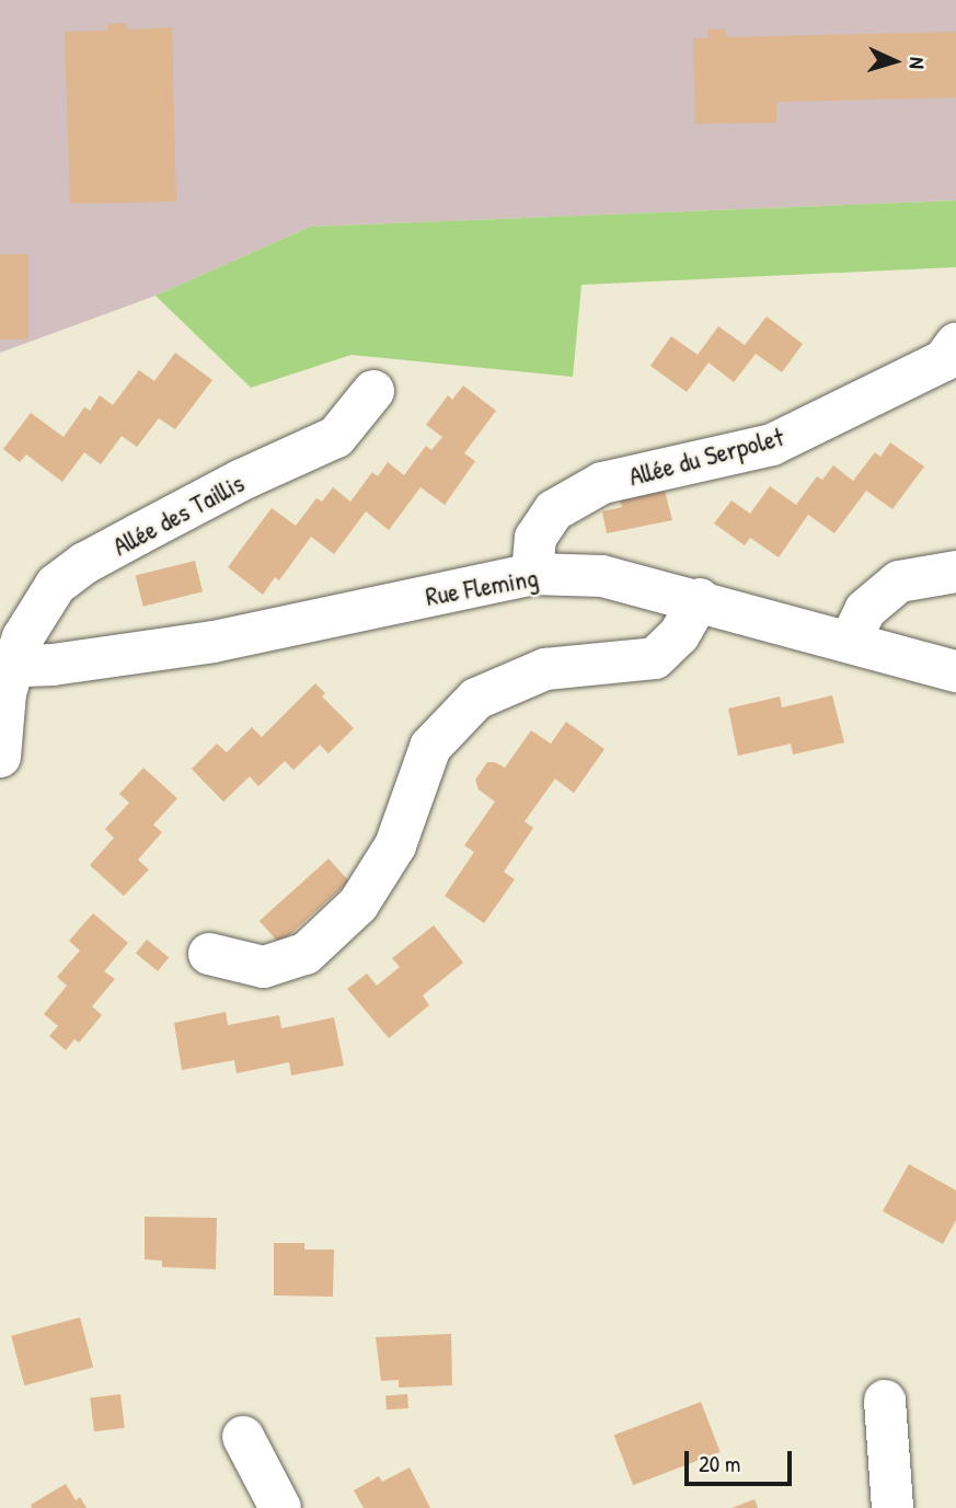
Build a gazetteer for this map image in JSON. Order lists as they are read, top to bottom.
{
  "streets": {
    "street": ["Allée du Serpolet", "Allée des Taillis", "Rue Fleming"]
  },
  "crossings": [
    ["Allée du Serpolet", "Rue Fleming"],
    ["Allée des Taillis", "Rue Fleming"]
  ],
  "scale_bar": "20 m",
  "north": "right"
}
